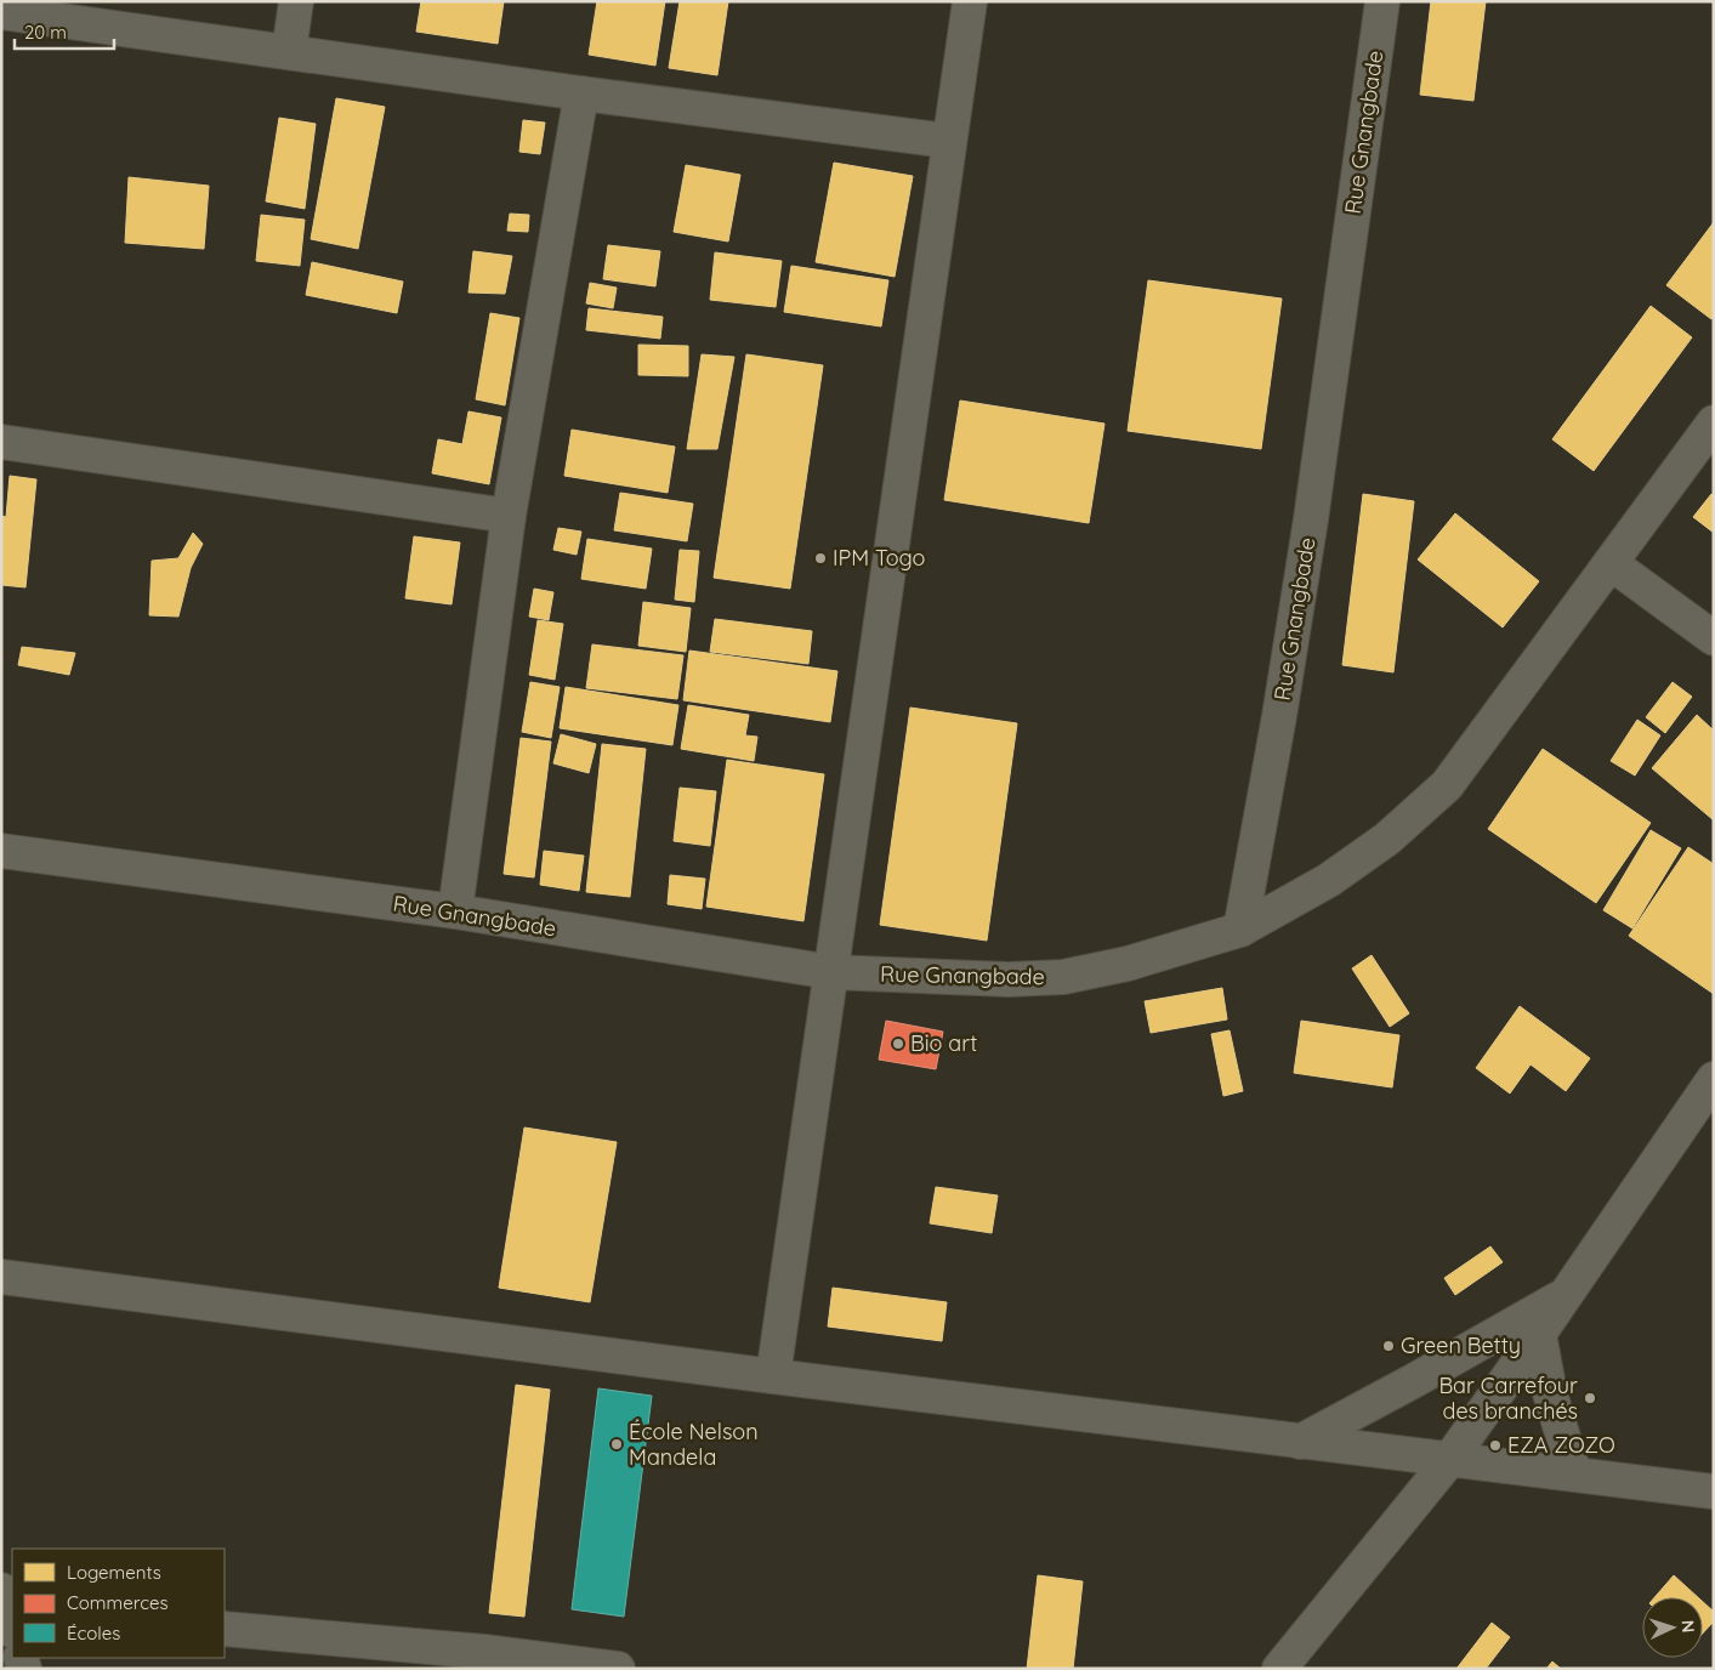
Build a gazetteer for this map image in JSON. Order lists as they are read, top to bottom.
{
  "streets": {
    "street": ["Rue Gnangbade"]
  },
  "places": [
    "IPM Togo",
    "Bio art",
    "Green Betty",
    "Bar Carrefour des branchés",
    "École Nelson Mandela",
    "EZA ZOZO"
  ],
  "legend": ["Logements", "Commerces", "Écoles"],
  "scale_bar": "20 m",
  "north": "right"
}
